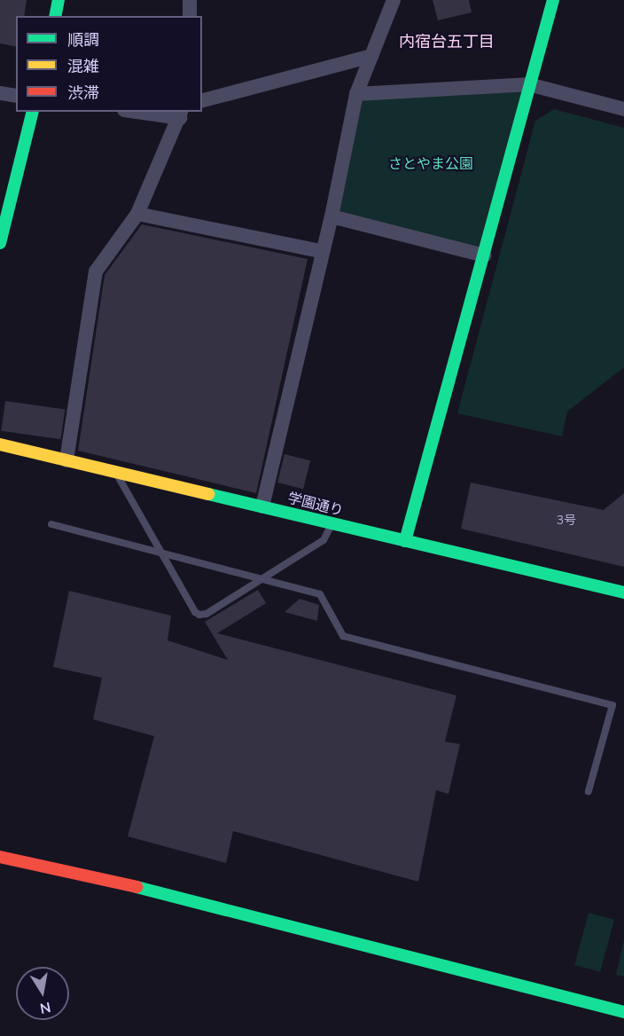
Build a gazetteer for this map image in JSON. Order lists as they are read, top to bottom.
{
  "streets": {
    "street": ["学園通り"]
  },
  "districts": ["内宿台五丁目"],
  "parks": ["さとやま公園"],
  "house_numbers": ["3号"],
  "legend": ["順調", "混雑", "渋滞"],
  "north": "bottom"
}
